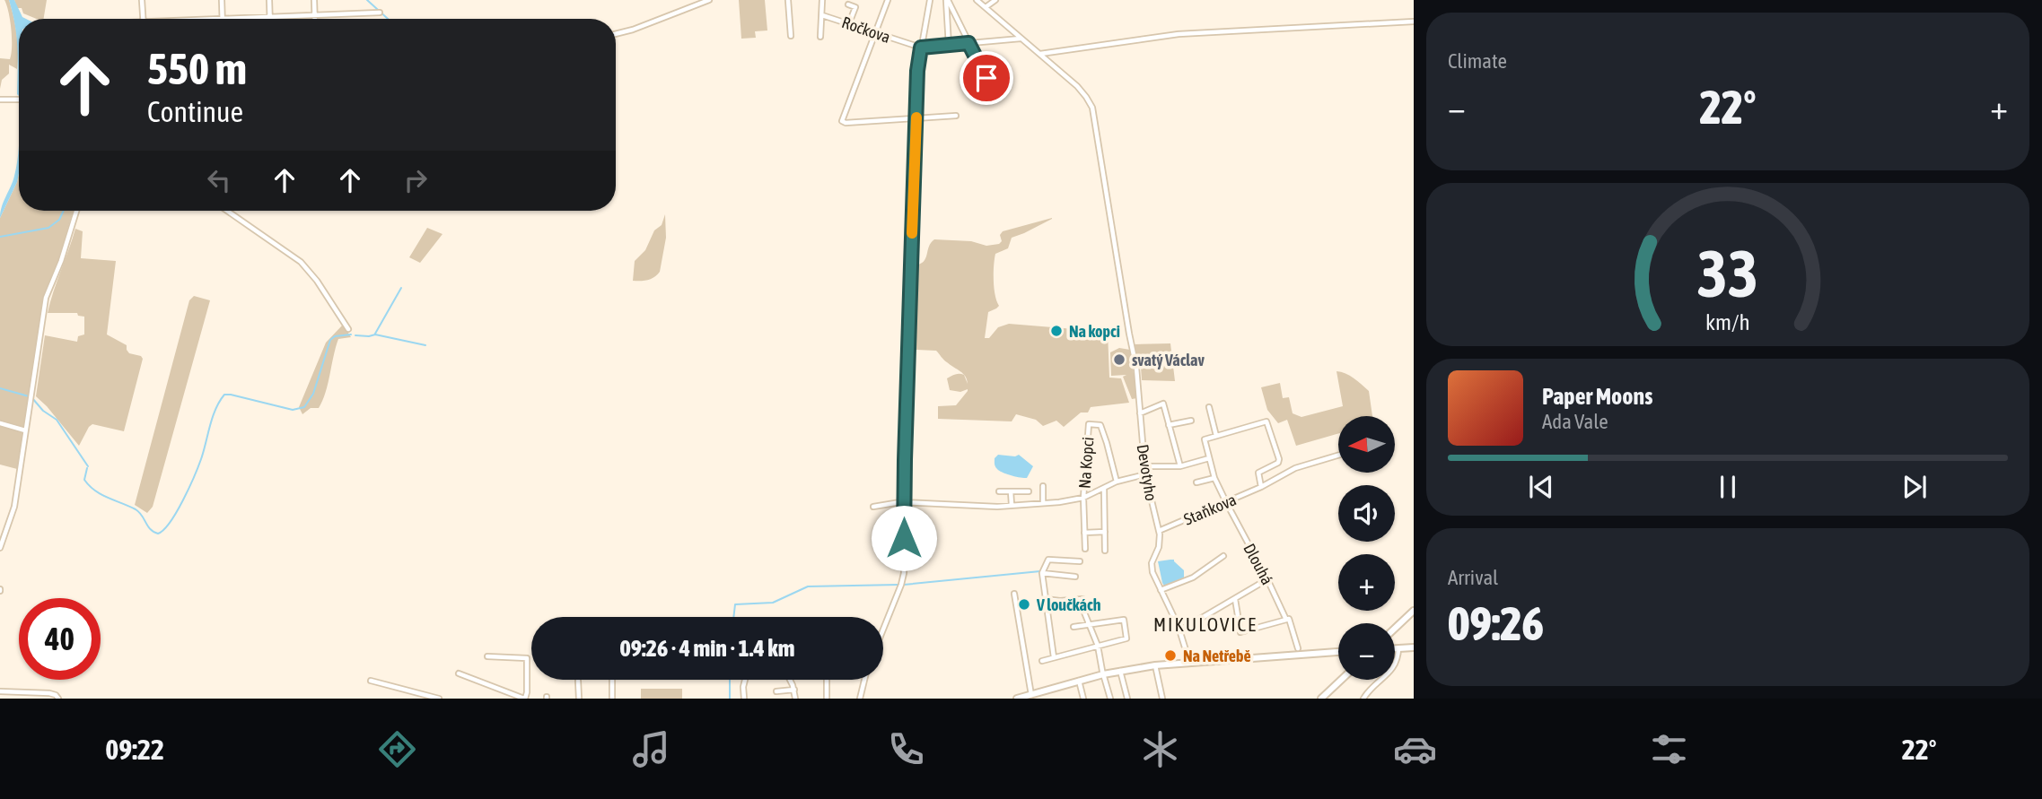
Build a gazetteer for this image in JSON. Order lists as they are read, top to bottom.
{
  "streets": {
    "street": [
      "Ročkova",
      "Na Kopci",
      "Devotyho",
      "Staňkova",
      "Dlouhá"
    ]
  },
  "crossings": [
    ["Ročkova", "Devotyho"],
    ["Na Kopci", "Devotyho"],
    ["Devotyho", "Staňkova"],
    ["Staňkova", "Dlouhá"]
  ],
  "districts": ["MIKULOVICE"],
  "places": [
    "Na kopci",
    "svatý Václav",
    "V loučkách",
    "Na Netřebě"
  ],
  "north": "left",
  "page": {
    "tile": [
      "Climate",
      ["Arrival", "09:26"]
    ],
    "turn": ["550 m", "Continue"],
    "heat": ["−", "22°", "+"],
    "song": ["Paper Moons", "Ada Vale"],
    "map_buttons": ["+", "−"],
    "limit": "40",
    "trip": "09:26 · 4 min · 1.4 km",
    "tabs": ["09:22", "22°"],
    "gauge": ["33", "km/h"]
  }
}
